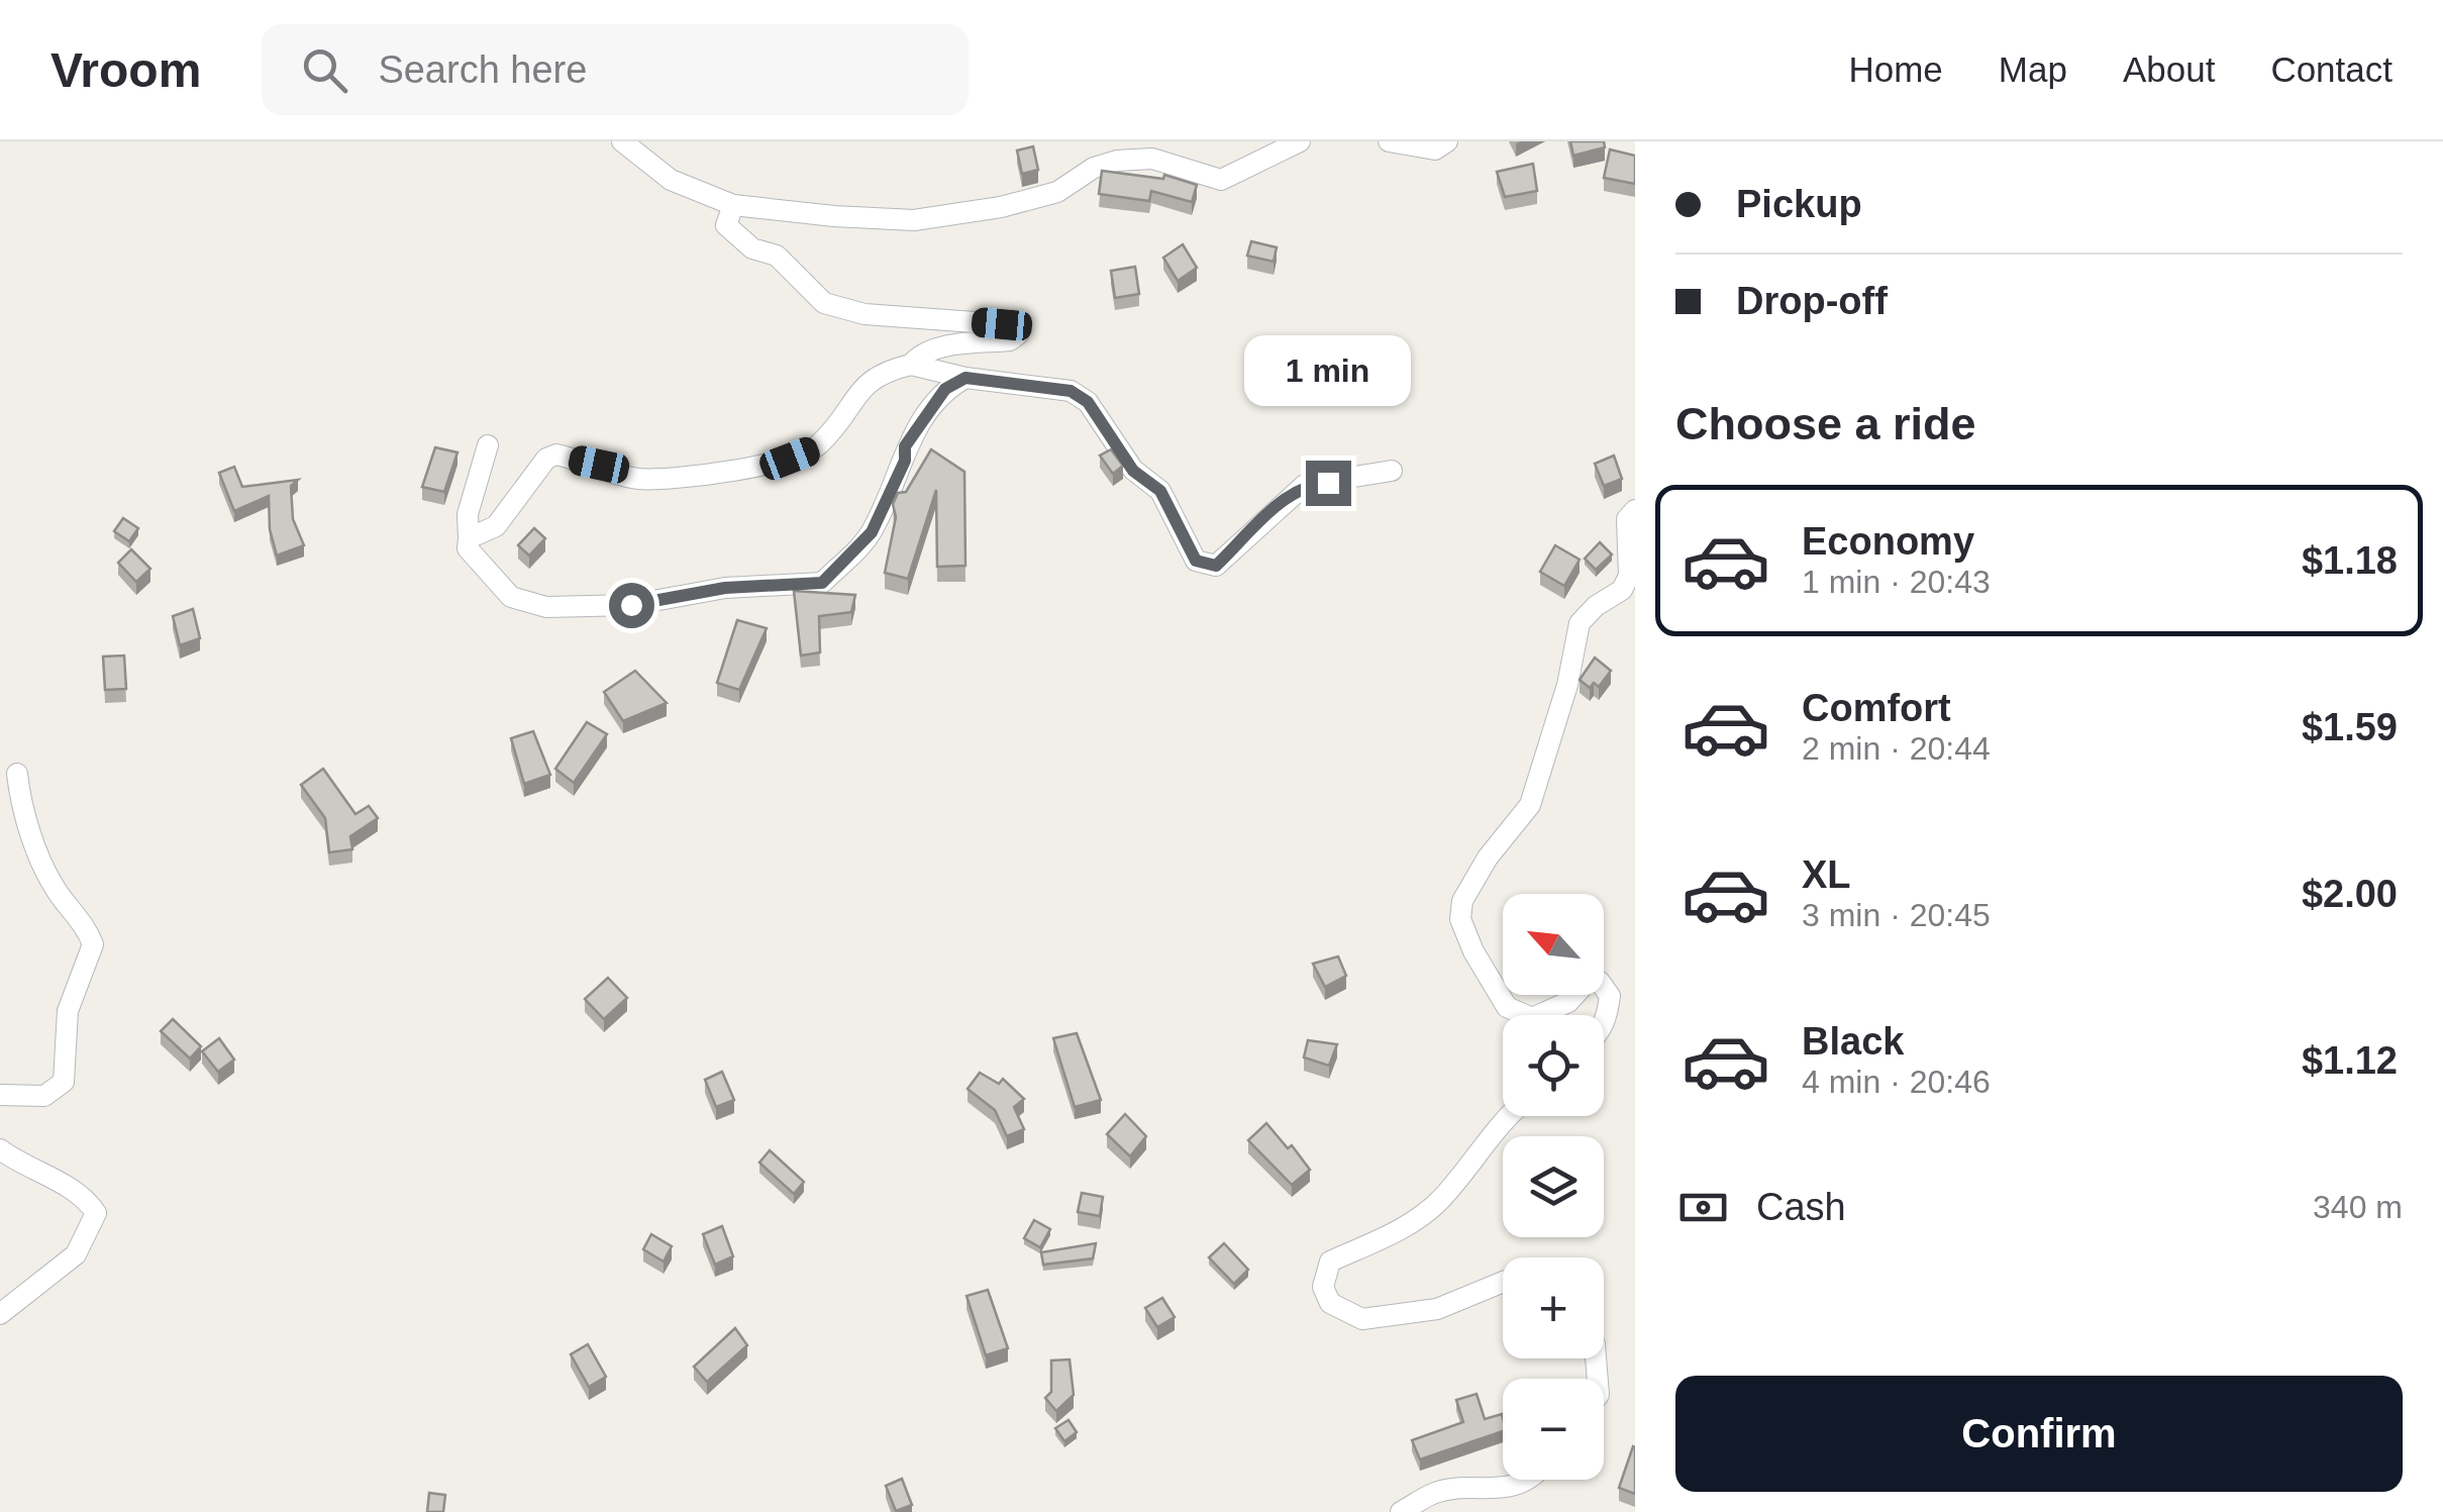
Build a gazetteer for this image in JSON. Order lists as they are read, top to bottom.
{
  "north": "top left",
  "page": {
    "header": "Vroom",
    "search": "Search here",
    "nav": [
      "Home",
      "Map",
      "About",
      "Contact"
    ],
    "banner": ["Pickup", "Drop-off"],
    "bubble": "1 min",
    "heading": "Choose a ride",
    "list": [
      {
        "name": "Economy",
        "note": "1 min · 20:43",
        "value": "$1.18"
      },
      {
        "name": "Comfort",
        "note": "2 min · 20:44",
        "value": "$1.59"
      },
      {
        "name": "XL",
        "note": "3 min · 20:45",
        "value": "$2.00"
      },
      {
        "name": "Black",
        "note": "4 min · 20:46",
        "value": "$1.12"
      }
    ],
    "map_buttons": ["+", "−"],
    "pay": ["Cash", "340 m"],
    "buttons": "Confirm"
  }
}
